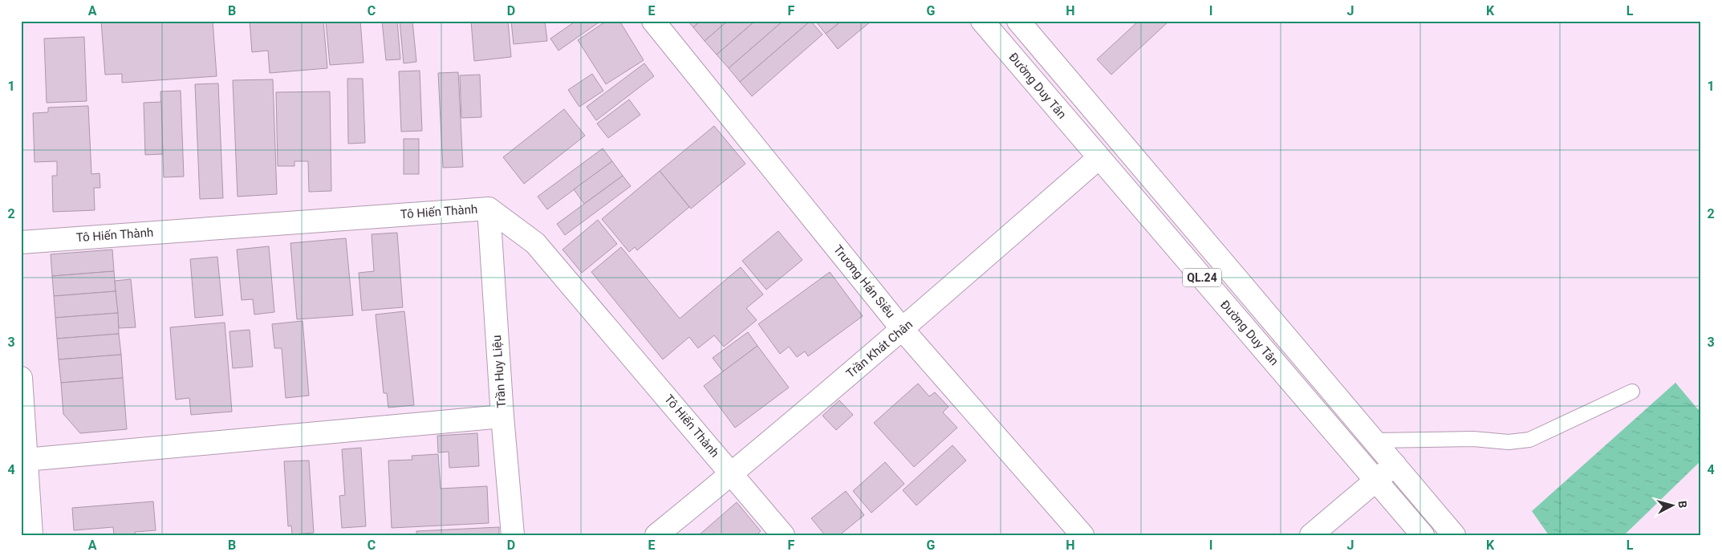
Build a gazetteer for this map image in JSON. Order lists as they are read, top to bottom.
{
  "streets": {
    "street": [
      "Đường Duy Tân",
      "Tô Hiến Thành",
      "QL.24",
      "Trương Hán Siêu",
      "Trần Khát Chân",
      "Trần Huy Liệu"
    ]
  },
  "crossings": [
    ["Đường Duy Tân", "Trần Khát Chân"],
    ["Tô Hiến Thành", "Trần Khát Chân"],
    ["Tô Hiến Thành", "Trần Huy Liệu"],
    ["Trương Hán Siêu", "Trần Khát Chân"]
  ],
  "north": "right",
  "grid": {
    "columns": [
      "A",
      "B",
      "C",
      "D",
      "E",
      "F",
      "G",
      "H",
      "I",
      "J",
      "K",
      "L"
    ],
    "rows": [
      "1",
      "2",
      "3",
      "4"
    ]
  }
}
